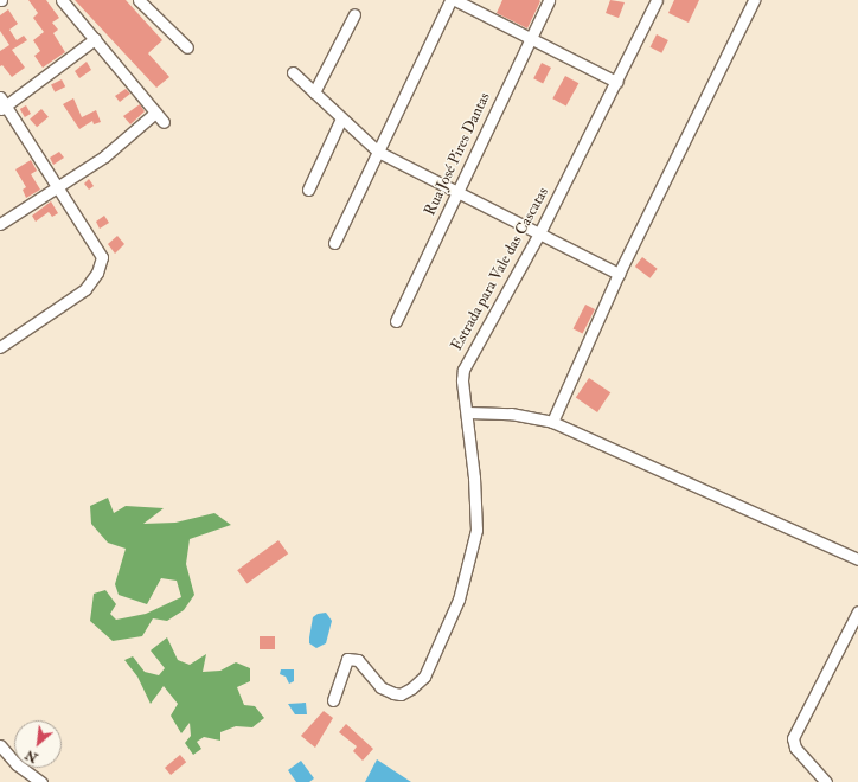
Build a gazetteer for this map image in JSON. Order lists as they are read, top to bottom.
{
  "streets": {
    "street": ["Rua José Pires Dantas", "Estrada para Vale das Cascatas"]
  },
  "north": "bottom left"
}
